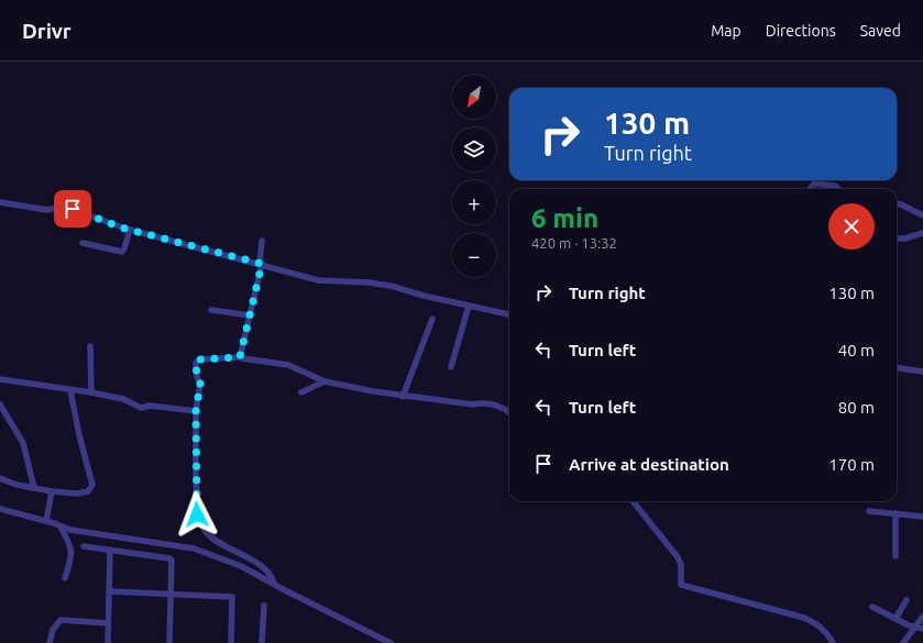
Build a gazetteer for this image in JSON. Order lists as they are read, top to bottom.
{
  "north": "bottom left",
  "page": {
    "header": "Drivr",
    "nav": ["Map", "Directions", "Saved"],
    "map_buttons": ["+", "−"],
    "turn": ["130 m", "Turn right"],
    "heading": ["6 min", "420 m · 13:32"],
    "list": [
      {
        "name": "Turn right",
        "value": "130 m"
      },
      {
        "name": "Turn left",
        "value": "40 m"
      },
      {
        "name": "Turn left",
        "value": "80 m"
      },
      {
        "name": "Arrive at destination",
        "value": "170 m"
      }
    ]
  }
}
